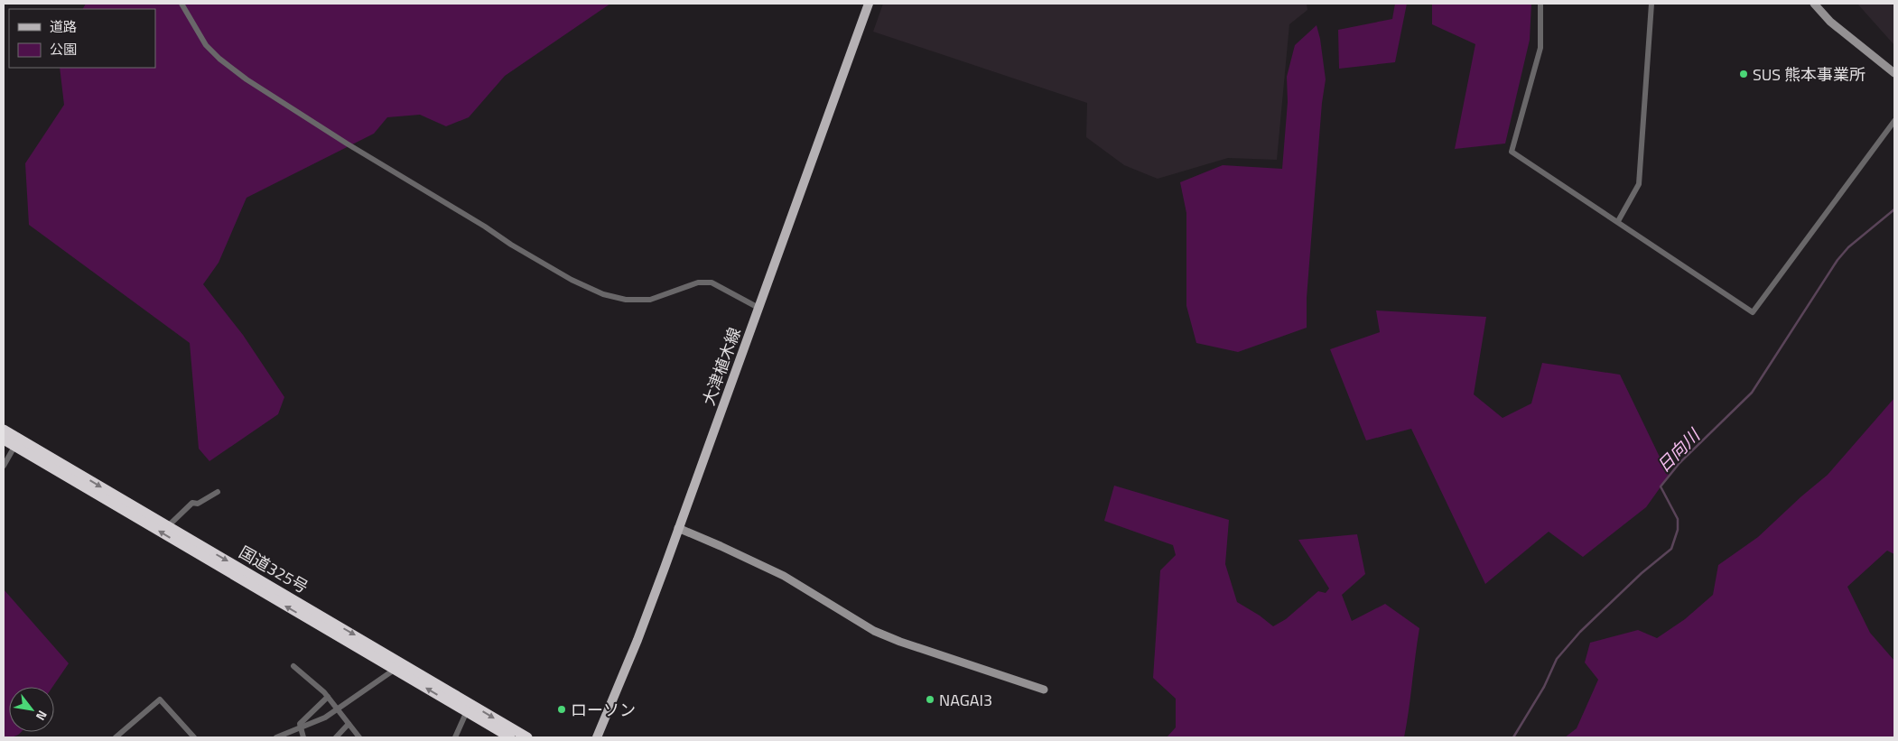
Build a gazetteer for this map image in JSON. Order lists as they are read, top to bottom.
{
  "streets": {
    "highway": ["国道325号"],
    "main road": ["大津植木線"]
  },
  "water": ["日向川"],
  "places": ["SUS 熊本事業所", "NAGAI3", "ローソン"],
  "legend": ["道路", "公園"],
  "north": "bottom right"
}
